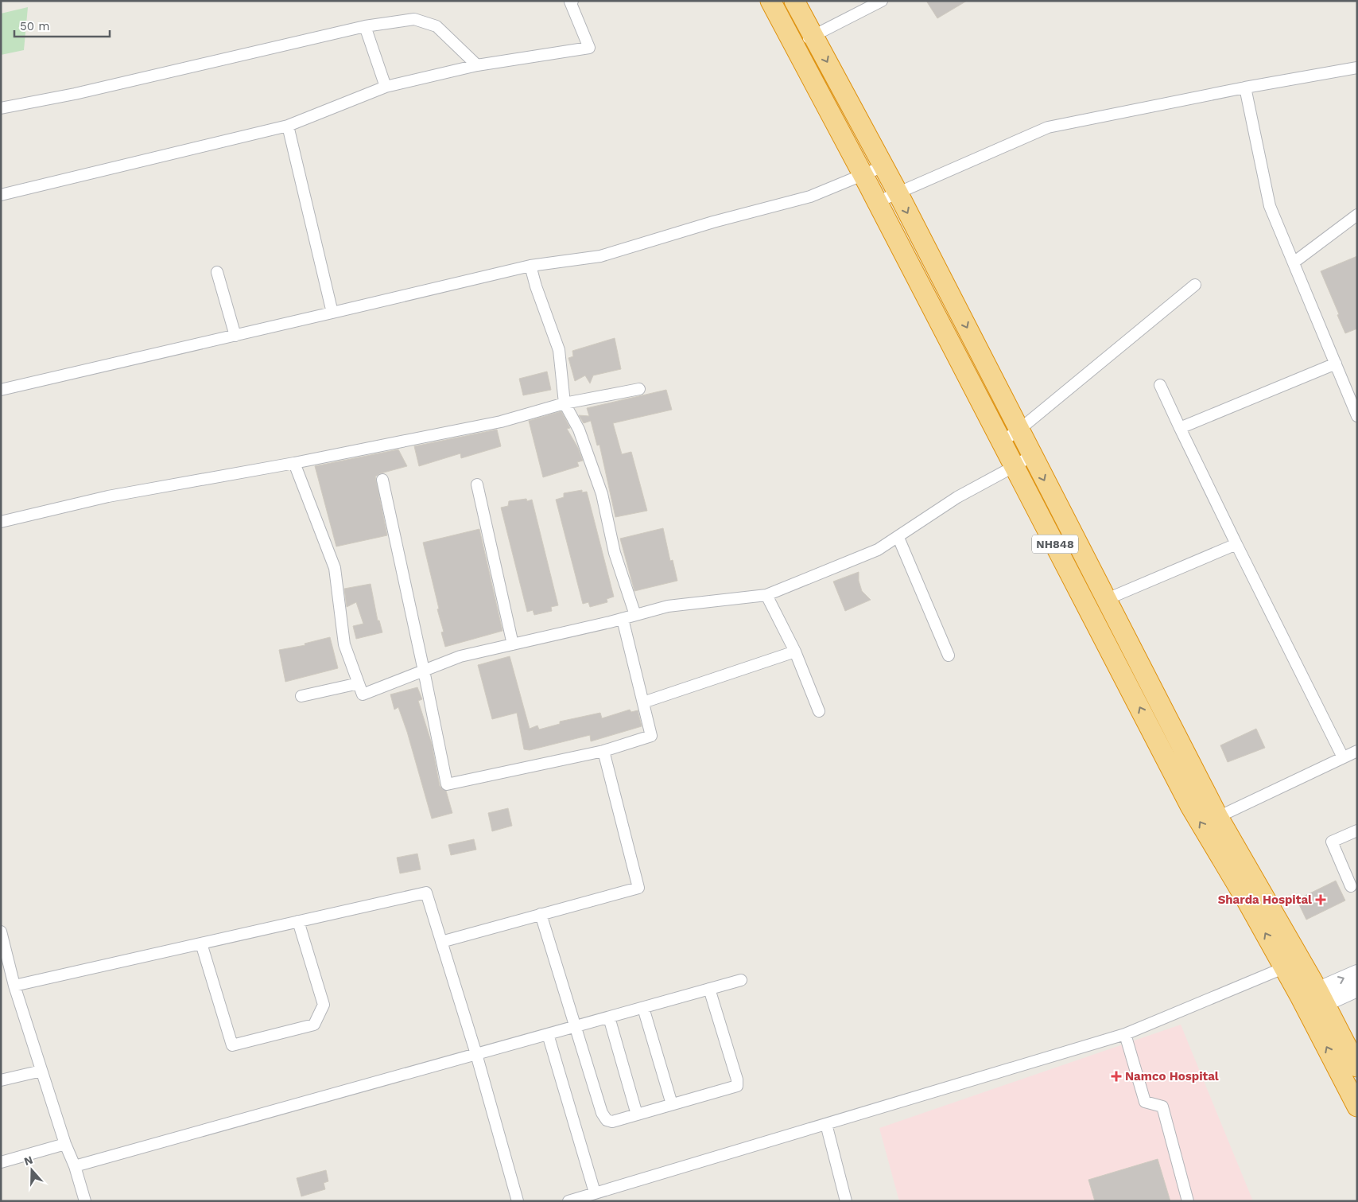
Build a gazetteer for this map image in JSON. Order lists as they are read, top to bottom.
{
  "streets": {
    "highway": ["NH848"]
  },
  "places": {
    "health": ["Sharda Hospital", "Namco Hospital"]
  },
  "scale_bar": "50 m",
  "north": "top"
}
